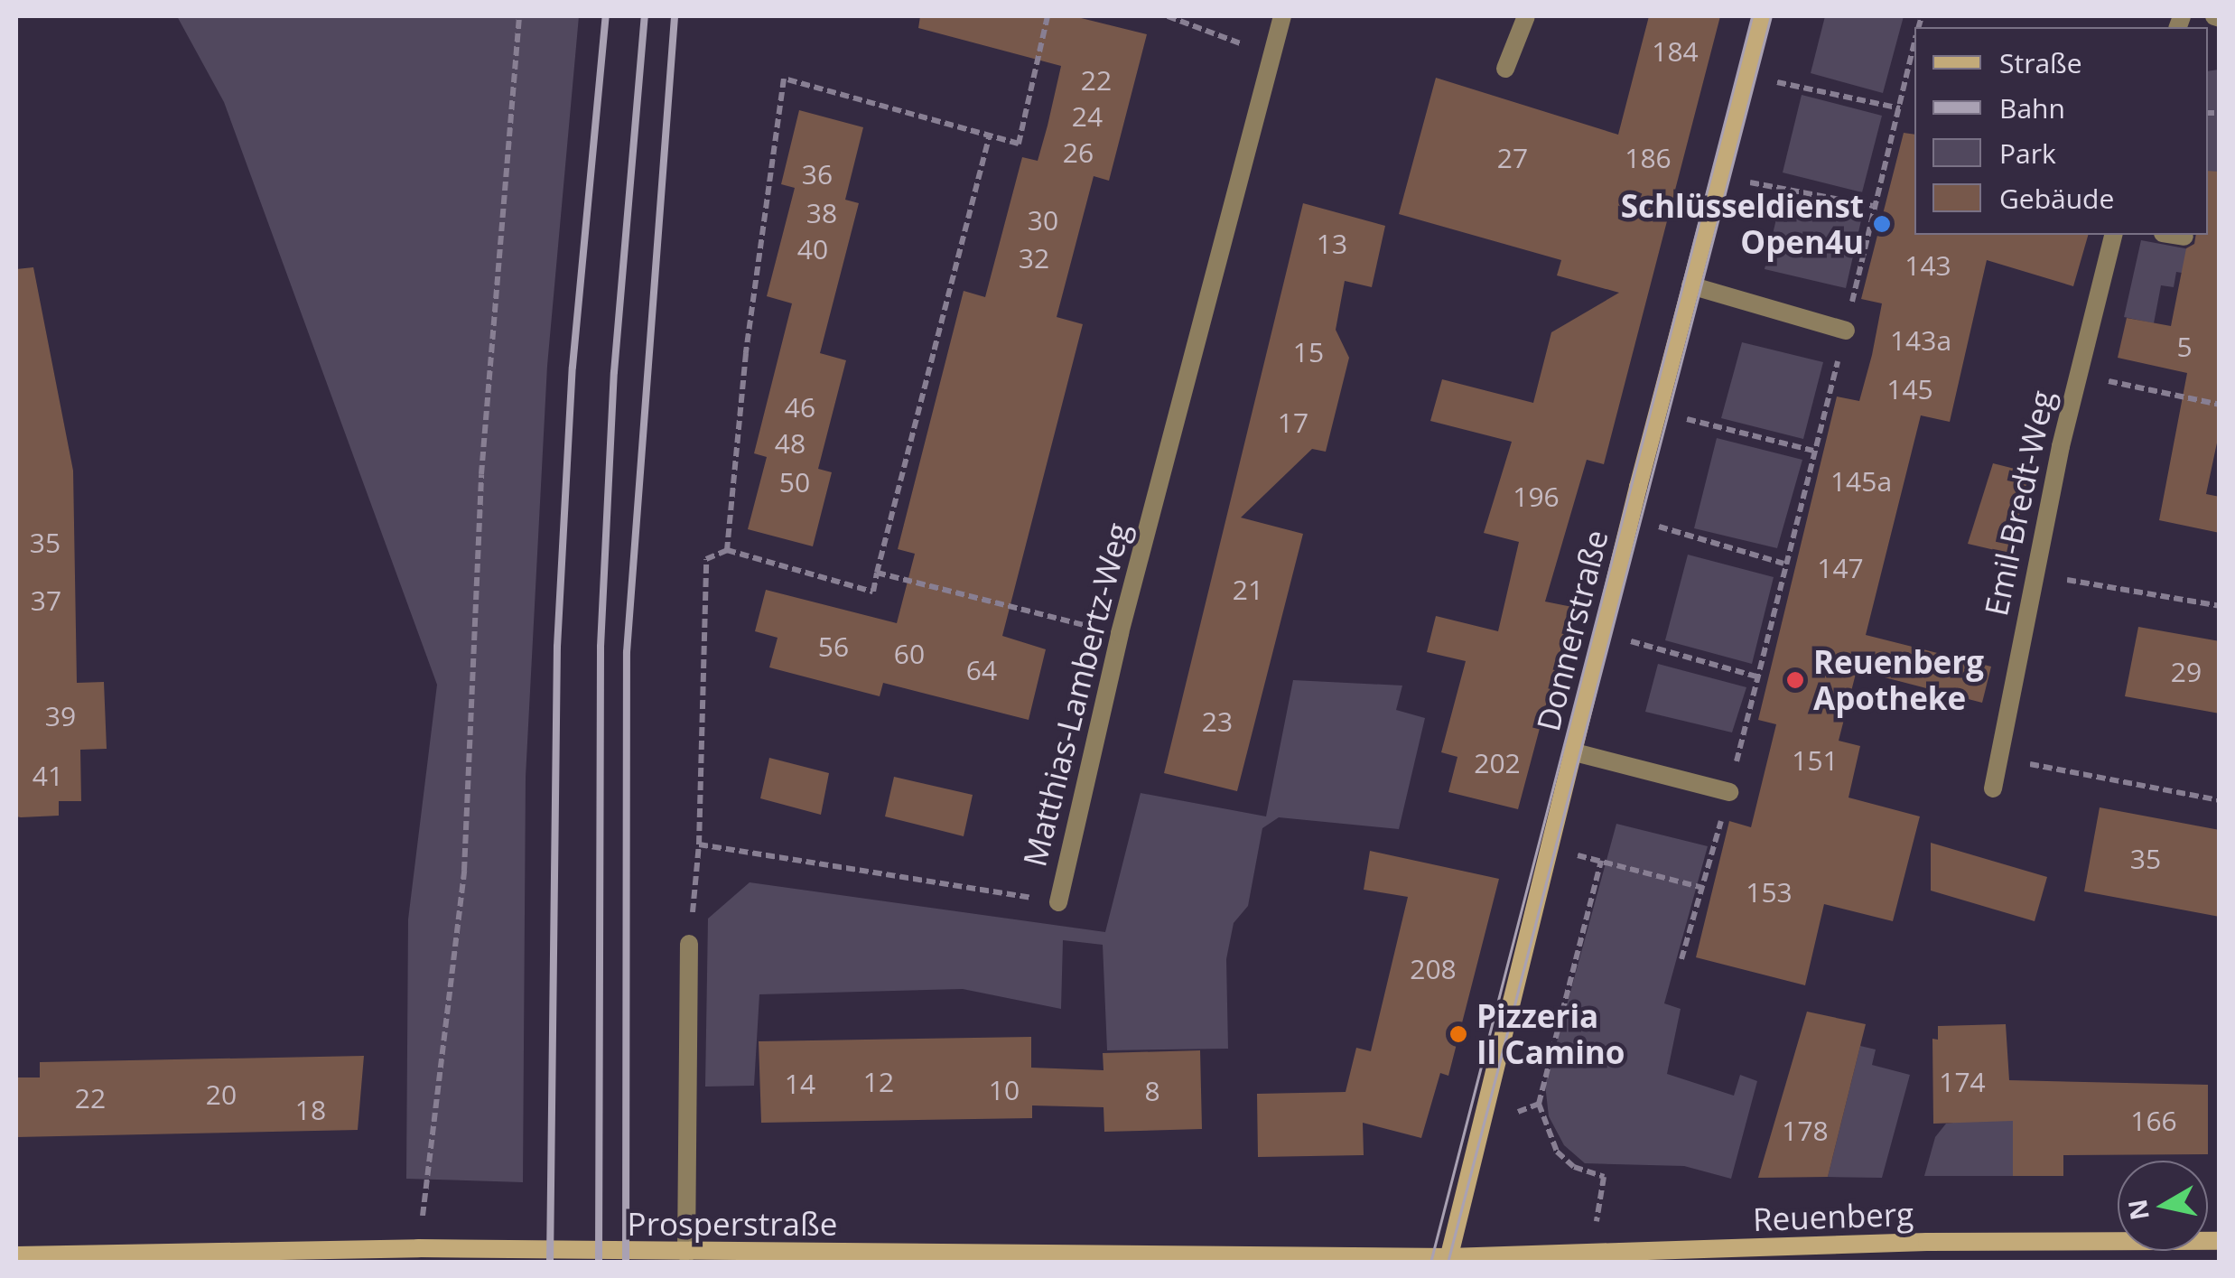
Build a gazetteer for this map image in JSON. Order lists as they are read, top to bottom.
{
  "streets": {
    "main road": ["Donnerstraße", "Reuenberg", "Prosperstraße"],
    "street": ["Emil-Bredt-Weg", "Matthias-Lambertz-Weg"]
  },
  "crossings": [
    ["Donnerstraße", "Reuenberg"],
    ["Donnerstraße", "Prosperstraße"],
    ["Reuenberg", "Prosperstraße"]
  ],
  "places": ["Schlüsseldienst Open4u", "Reuenberg Apotheke", "Pizzeria Il Camino"],
  "house_numbers": [
    "184",
    "22",
    "24",
    "26",
    "27",
    "186",
    "36",
    "38",
    "30",
    "13",
    "40",
    "32",
    "143",
    "143a",
    "5",
    "15",
    "145",
    "46",
    "17",
    "48",
    "145a",
    "50",
    "196",
    "35",
    "147",
    "21",
    "37",
    "56",
    "60",
    "64",
    "29",
    "39",
    "23",
    "151",
    "202",
    "41",
    "35",
    "153",
    "208",
    "12",
    "174",
    "14",
    "10",
    "8",
    "20",
    "22",
    "18",
    "166",
    "178"
  ],
  "legend": [
    "Straße",
    "Bahn",
    "Park",
    "Gebäude"
  ],
  "north": "left"
}
